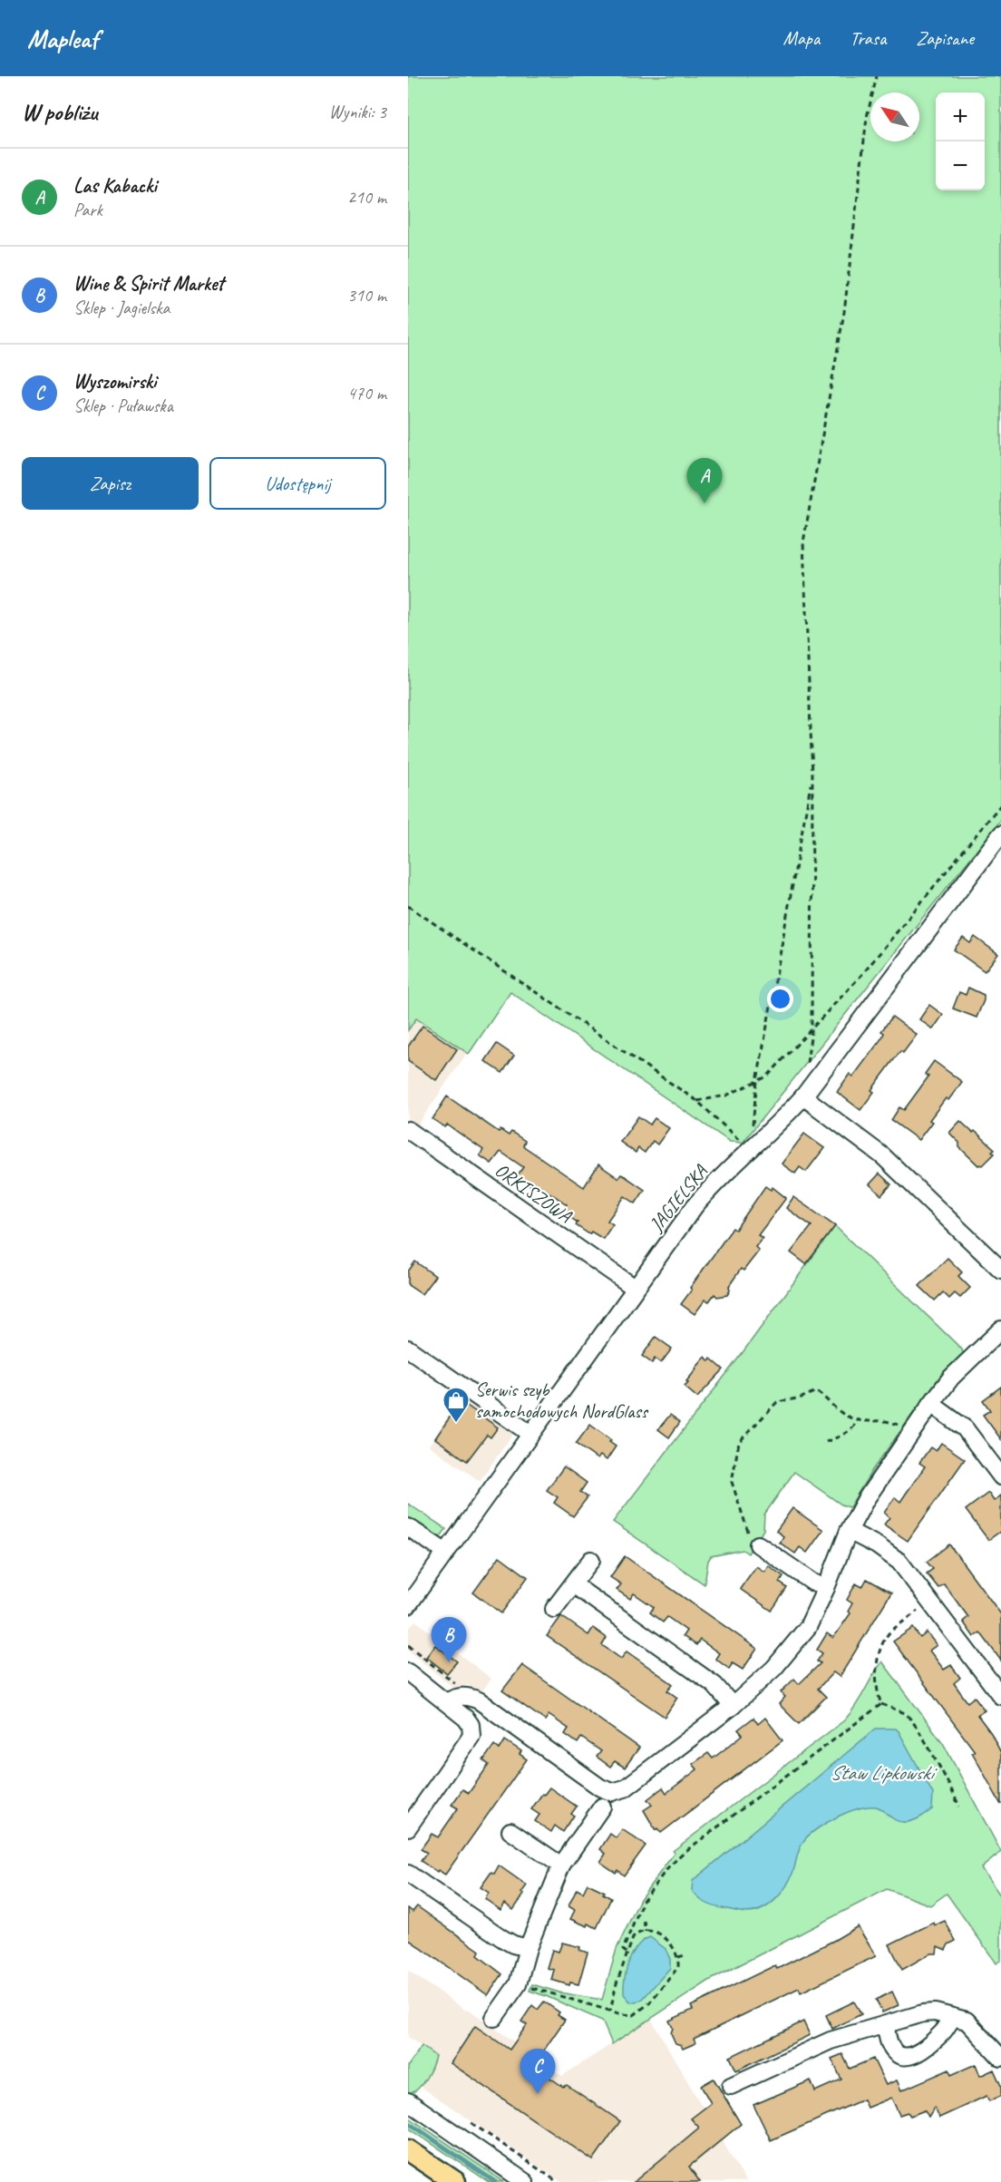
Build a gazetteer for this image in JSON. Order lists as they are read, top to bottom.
{
  "streets": {
    "street": ["ORKISZOWA", "JAGIELSKA"]
  },
  "crossings": [
    ["ORKISZOWA", "JAGIELSKA"]
  ],
  "water": ["Staw Lipkowski"],
  "places": {
    "shop": ["Serwis szyb samochodowych NordGlass"]
  },
  "north": "top left",
  "page": {
    "header": "Mapleaf",
    "nav": ["Mapa", "Trasa", "Zapisane"],
    "heading": ["W pobliżu", "Wyniki: 3"],
    "map_buttons": ["+", "−"],
    "list": [
      {
        "mark": "A",
        "name": "Las Kabacki",
        "note": "Park",
        "value": "210 m"
      },
      {
        "mark": "B",
        "name": "Wine & Spirit Market",
        "note": "Sklep · Jagielska",
        "value": "310 m"
      },
      {
        "mark": "C",
        "name": "Wyszomirski",
        "note": "Sklep · Puławska",
        "value": "470 m"
      }
    ],
    "buttons": ["Zapisz", "Udostępnij"],
    "pins": ["A", "B", "C"]
  }
}
